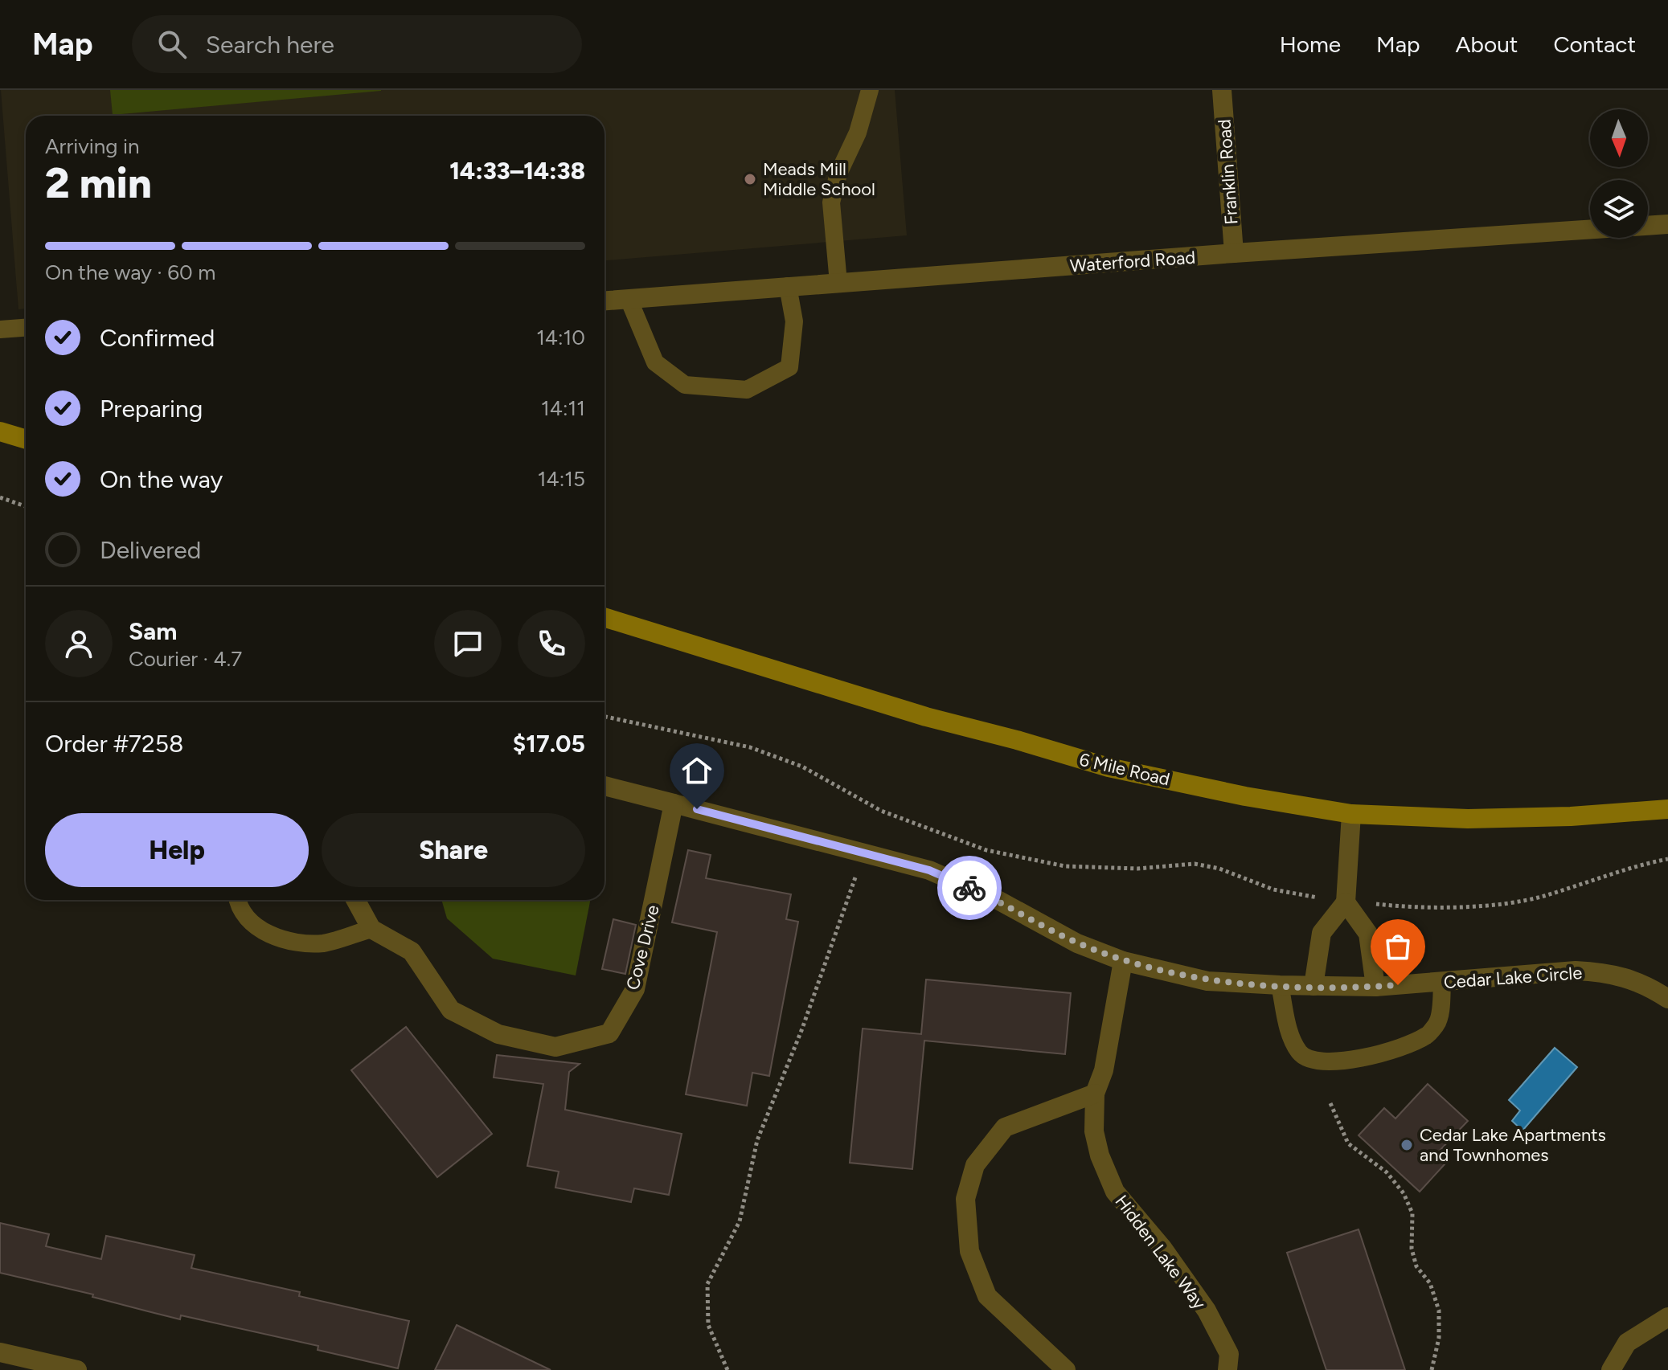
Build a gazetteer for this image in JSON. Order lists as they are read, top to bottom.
{
  "streets": {
    "street": [
      "Franklin Road",
      "Waterford Road",
      "6 Mile Road",
      "Cove Drive",
      "Cedar Lake Circle",
      "Hidden Lake Way"
    ]
  },
  "crossings": [
    ["Franklin Road", "Waterford Road"]
  ],
  "places": ["Meads Mill Middle School", "Cedar Lake Apartments and Townhomes"],
  "north": "bottom",
  "page": {
    "header": "Map",
    "search": "Search here",
    "nav": [
      "Home",
      "Map",
      "About",
      "Contact"
    ],
    "heading": ["2 min", "Arriving in", "14:33–14:38"],
    "panel": [
      "Sam",
      "Courier · 4.7",
      "Order #7258",
      "$17.05"
    ],
    "bar": "On the way · 60 m",
    "list": [
      ["Confirmed", "14:10"],
      ["Preparing", "14:11"],
      ["On the way", "14:15"],
      "Delivered"
    ],
    "buttons": ["Help", "Share"]
  }
}
